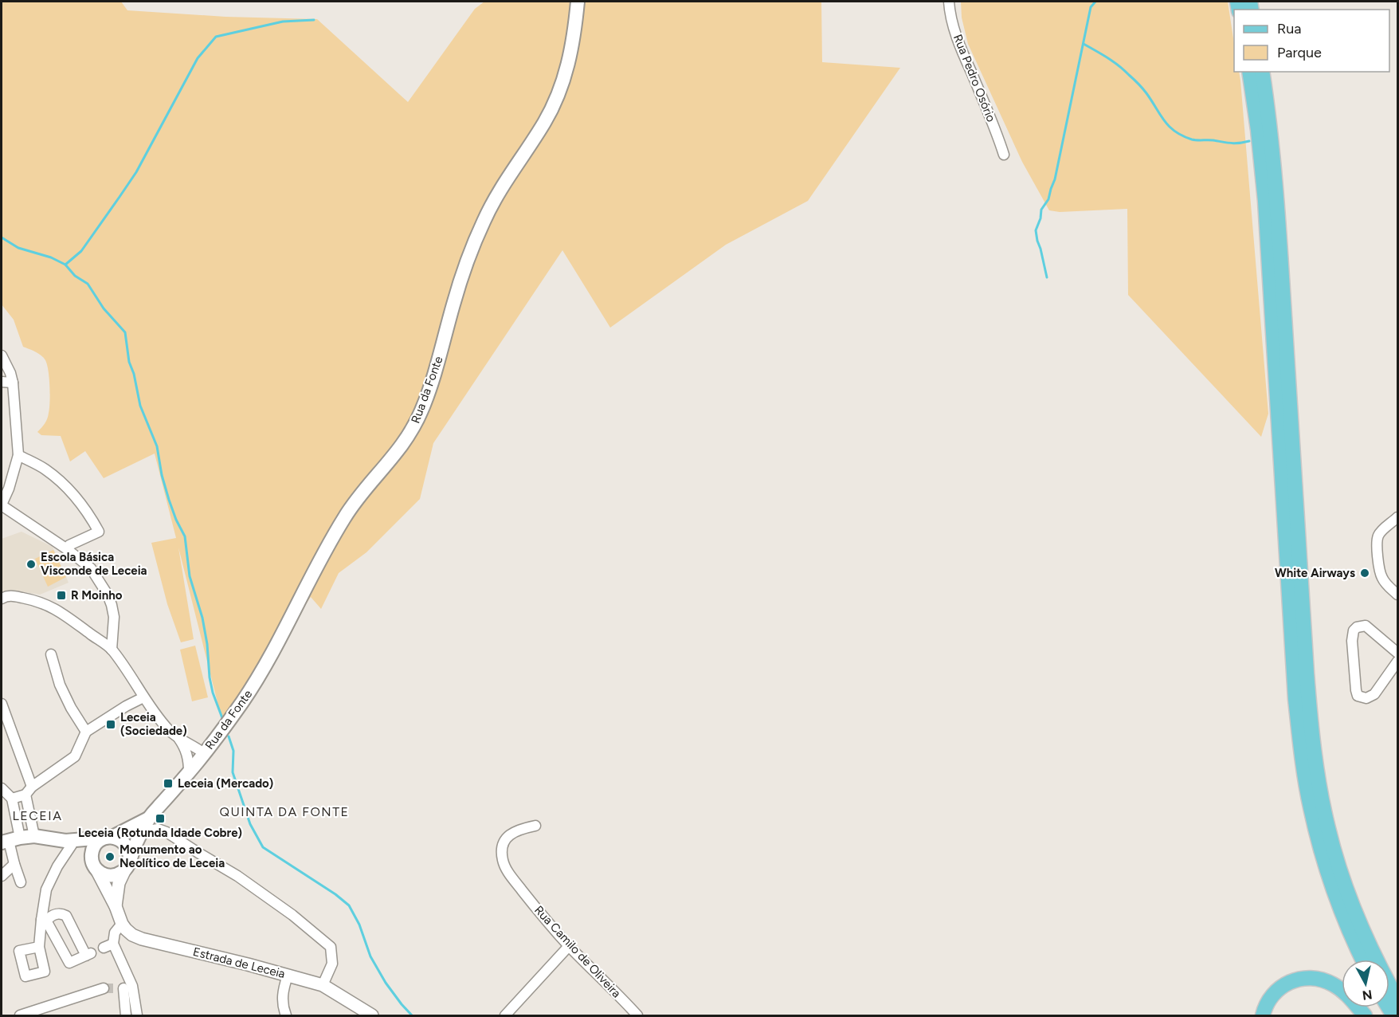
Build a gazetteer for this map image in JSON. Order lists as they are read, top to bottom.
{
  "streets": {
    "main road": ["Rua da Fonte"],
    "street": ["Rua Pedro Osório", "Rua Camilo de Oliveira", "Estrada de Leceia"]
  },
  "districts": ["QUINTA DA FONTE", "LECEIA"],
  "places": {
    "other": ["Escola Básica Visconde de Leceia", "White Airways", "Monumento ao Neolítico de Leceia"],
    "transit": [
      "R Moinho",
      "Leceia (Sociedade)",
      "Leceia (Mercado)",
      "Leceia (Rotunda Idade Cobre)"
    ]
  },
  "legend": ["Rua", "Parque"],
  "north": "bottom"
}
